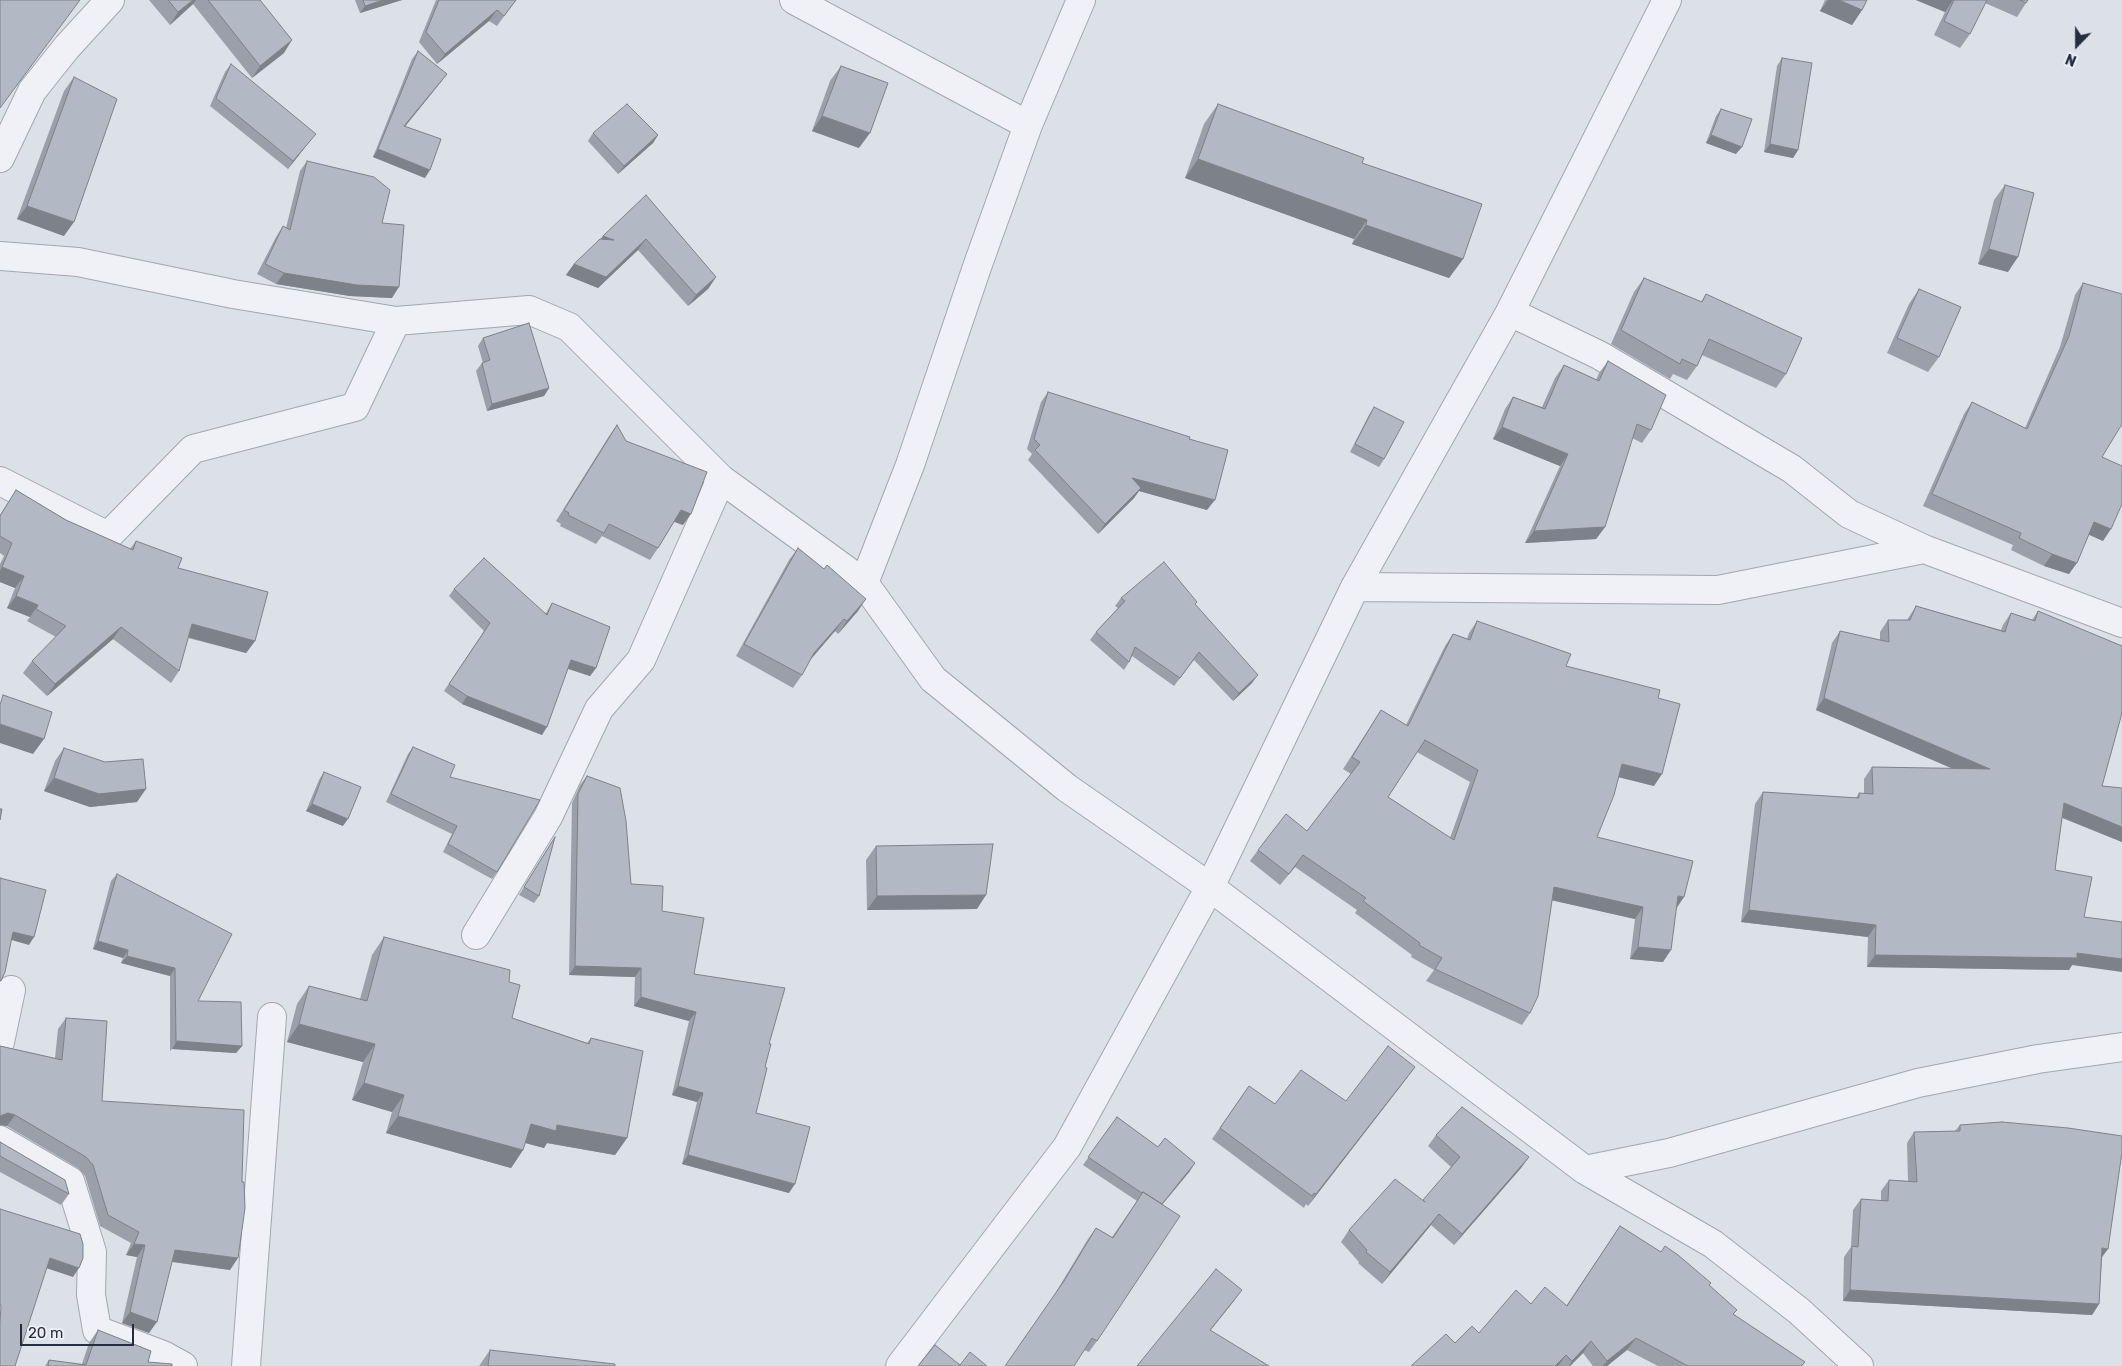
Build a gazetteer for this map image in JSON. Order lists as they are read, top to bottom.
{
  "scale_bar": "20 m",
  "north": "bottom"
}
